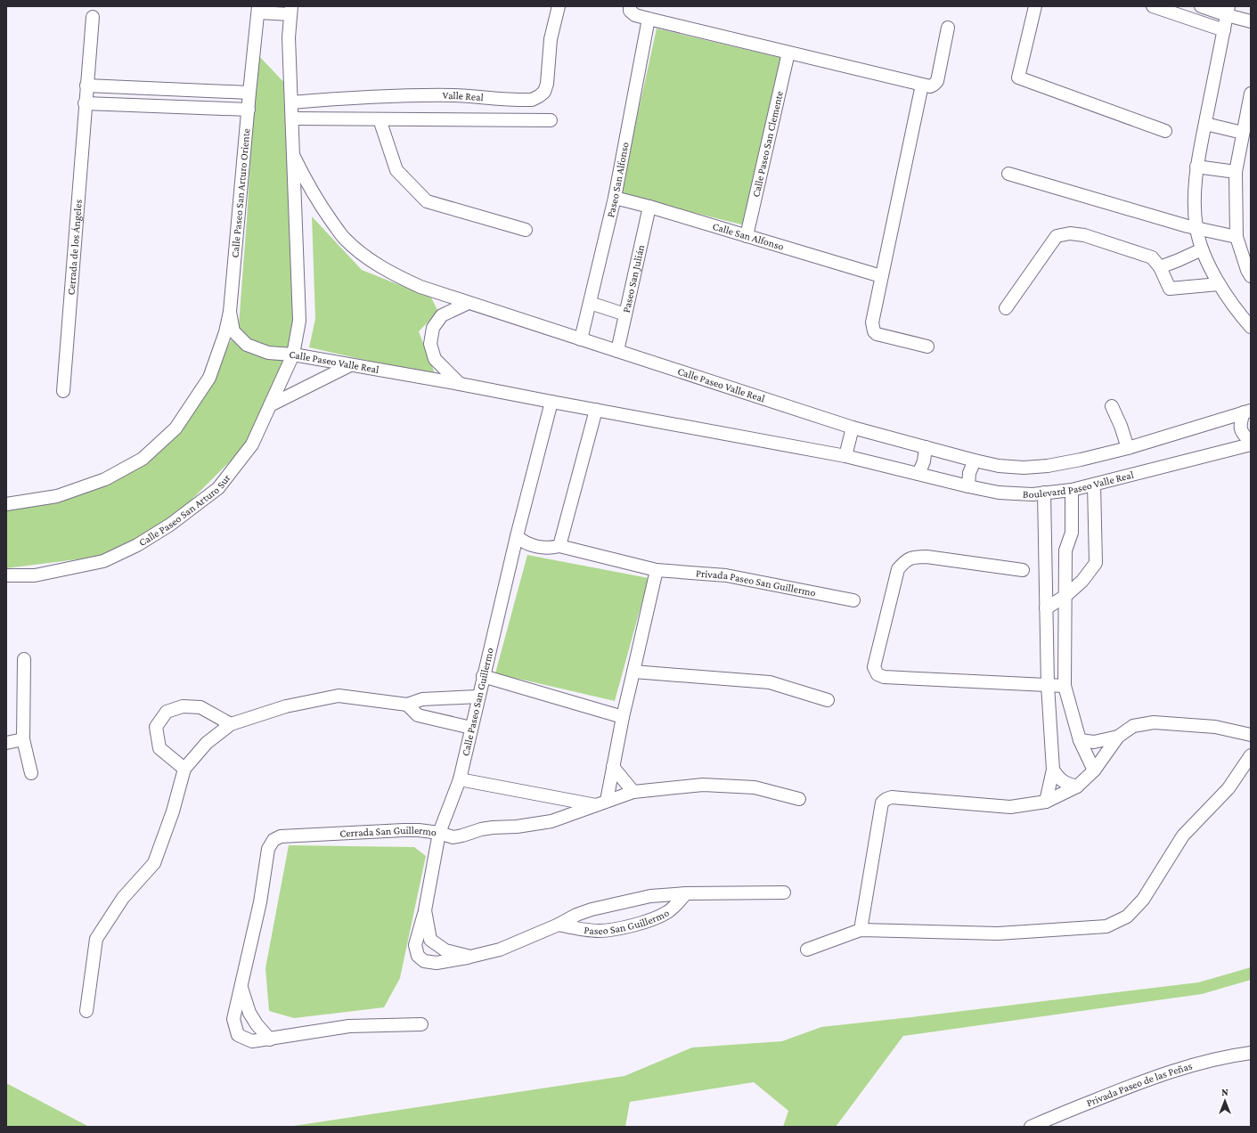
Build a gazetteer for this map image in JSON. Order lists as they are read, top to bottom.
{
  "streets": {
    "street": [
      "Valle Real",
      "Calle Paseo San Clemente",
      "Paseo San Alfonso",
      "Calle Paseo San Arturo Oriente",
      "Calle San Alfonso",
      "Cerrada de los Ángeles",
      "Paseo San Julián",
      "Calle Paseo Valle Real",
      "Boulevard Paseo Valle Real",
      "Calle Paseo San Arturo Sur",
      "Privada Paseo San Guillermo",
      "Calle Paseo San Guillermo",
      "Cerrada San Guillermo",
      "Paseo San Guillermo",
      "Privada Paseo de las Peñas"
    ]
  },
  "crossings": [
    ["Calle Paseo San Clemente", "Calle San Alfonso"],
    ["Paseo San Alfonso", "Calle San Alfonso"],
    ["Paseo San Alfonso", "Calle Paseo Valle Real"],
    ["Calle Paseo San Arturo Oriente", "Calle Paseo Valle Real"],
    ["Calle San Alfonso", "Paseo San Julián"],
    ["Paseo San Julián", "Calle Paseo Valle Real"],
    ["Calle Paseo Valle Real", "Boulevard Paseo Valle Real"],
    ["Calle Paseo Valle Real", "Calle Paseo San Arturo Sur"],
    ["Calle Paseo Valle Real", "Calle Paseo San Guillermo"],
    ["Calle Paseo San Guillermo", "Cerrada San Guillermo"],
    ["Cerrada San Guillermo", "Paseo San Guillermo"]
  ],
  "north": "top"
}
